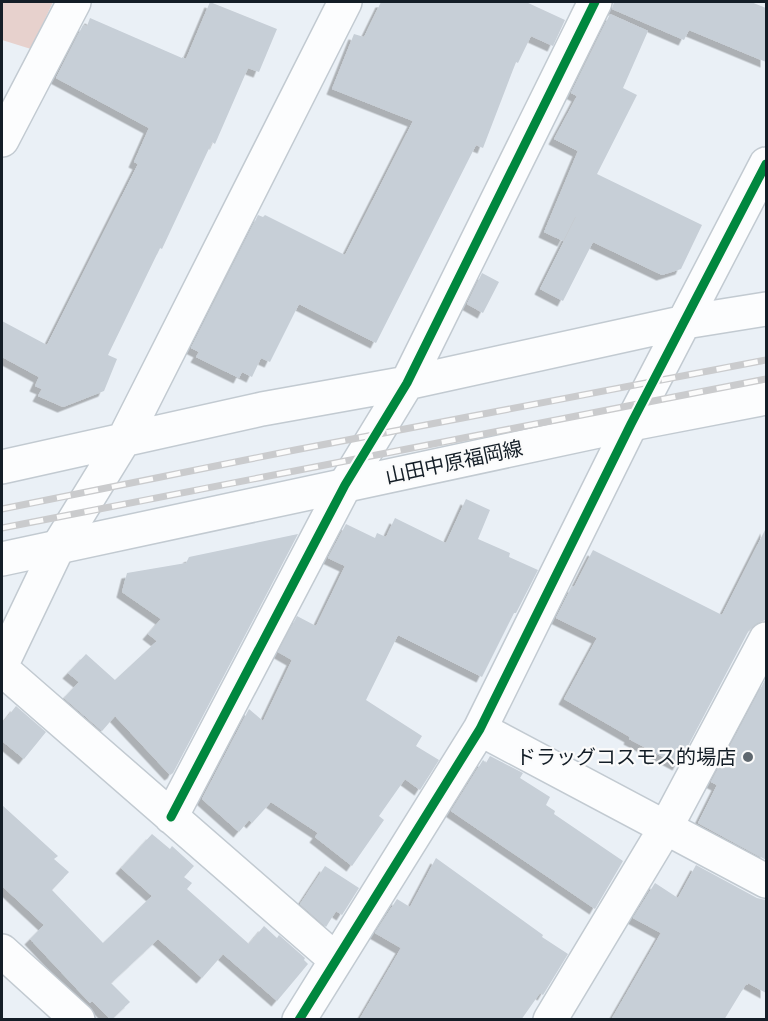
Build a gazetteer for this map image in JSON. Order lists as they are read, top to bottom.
{
  "streets": {
    "street": ["山田中原福岡線"]
  },
  "places": ["ドラッグコスモス的場店"]
}
